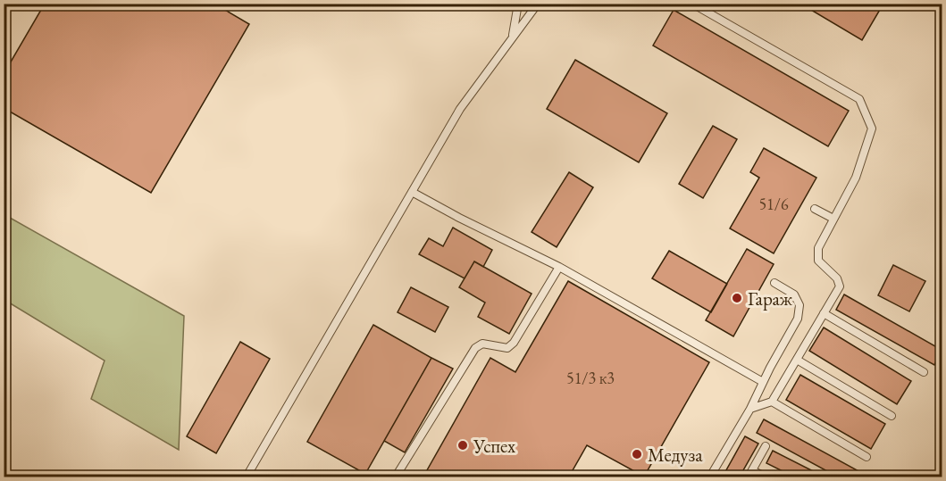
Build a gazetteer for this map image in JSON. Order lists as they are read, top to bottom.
{
  "places": ["Гараж", "Успех", "Медуза"],
  "house_numbers": ["51/6", "51/3 к3"]
}
